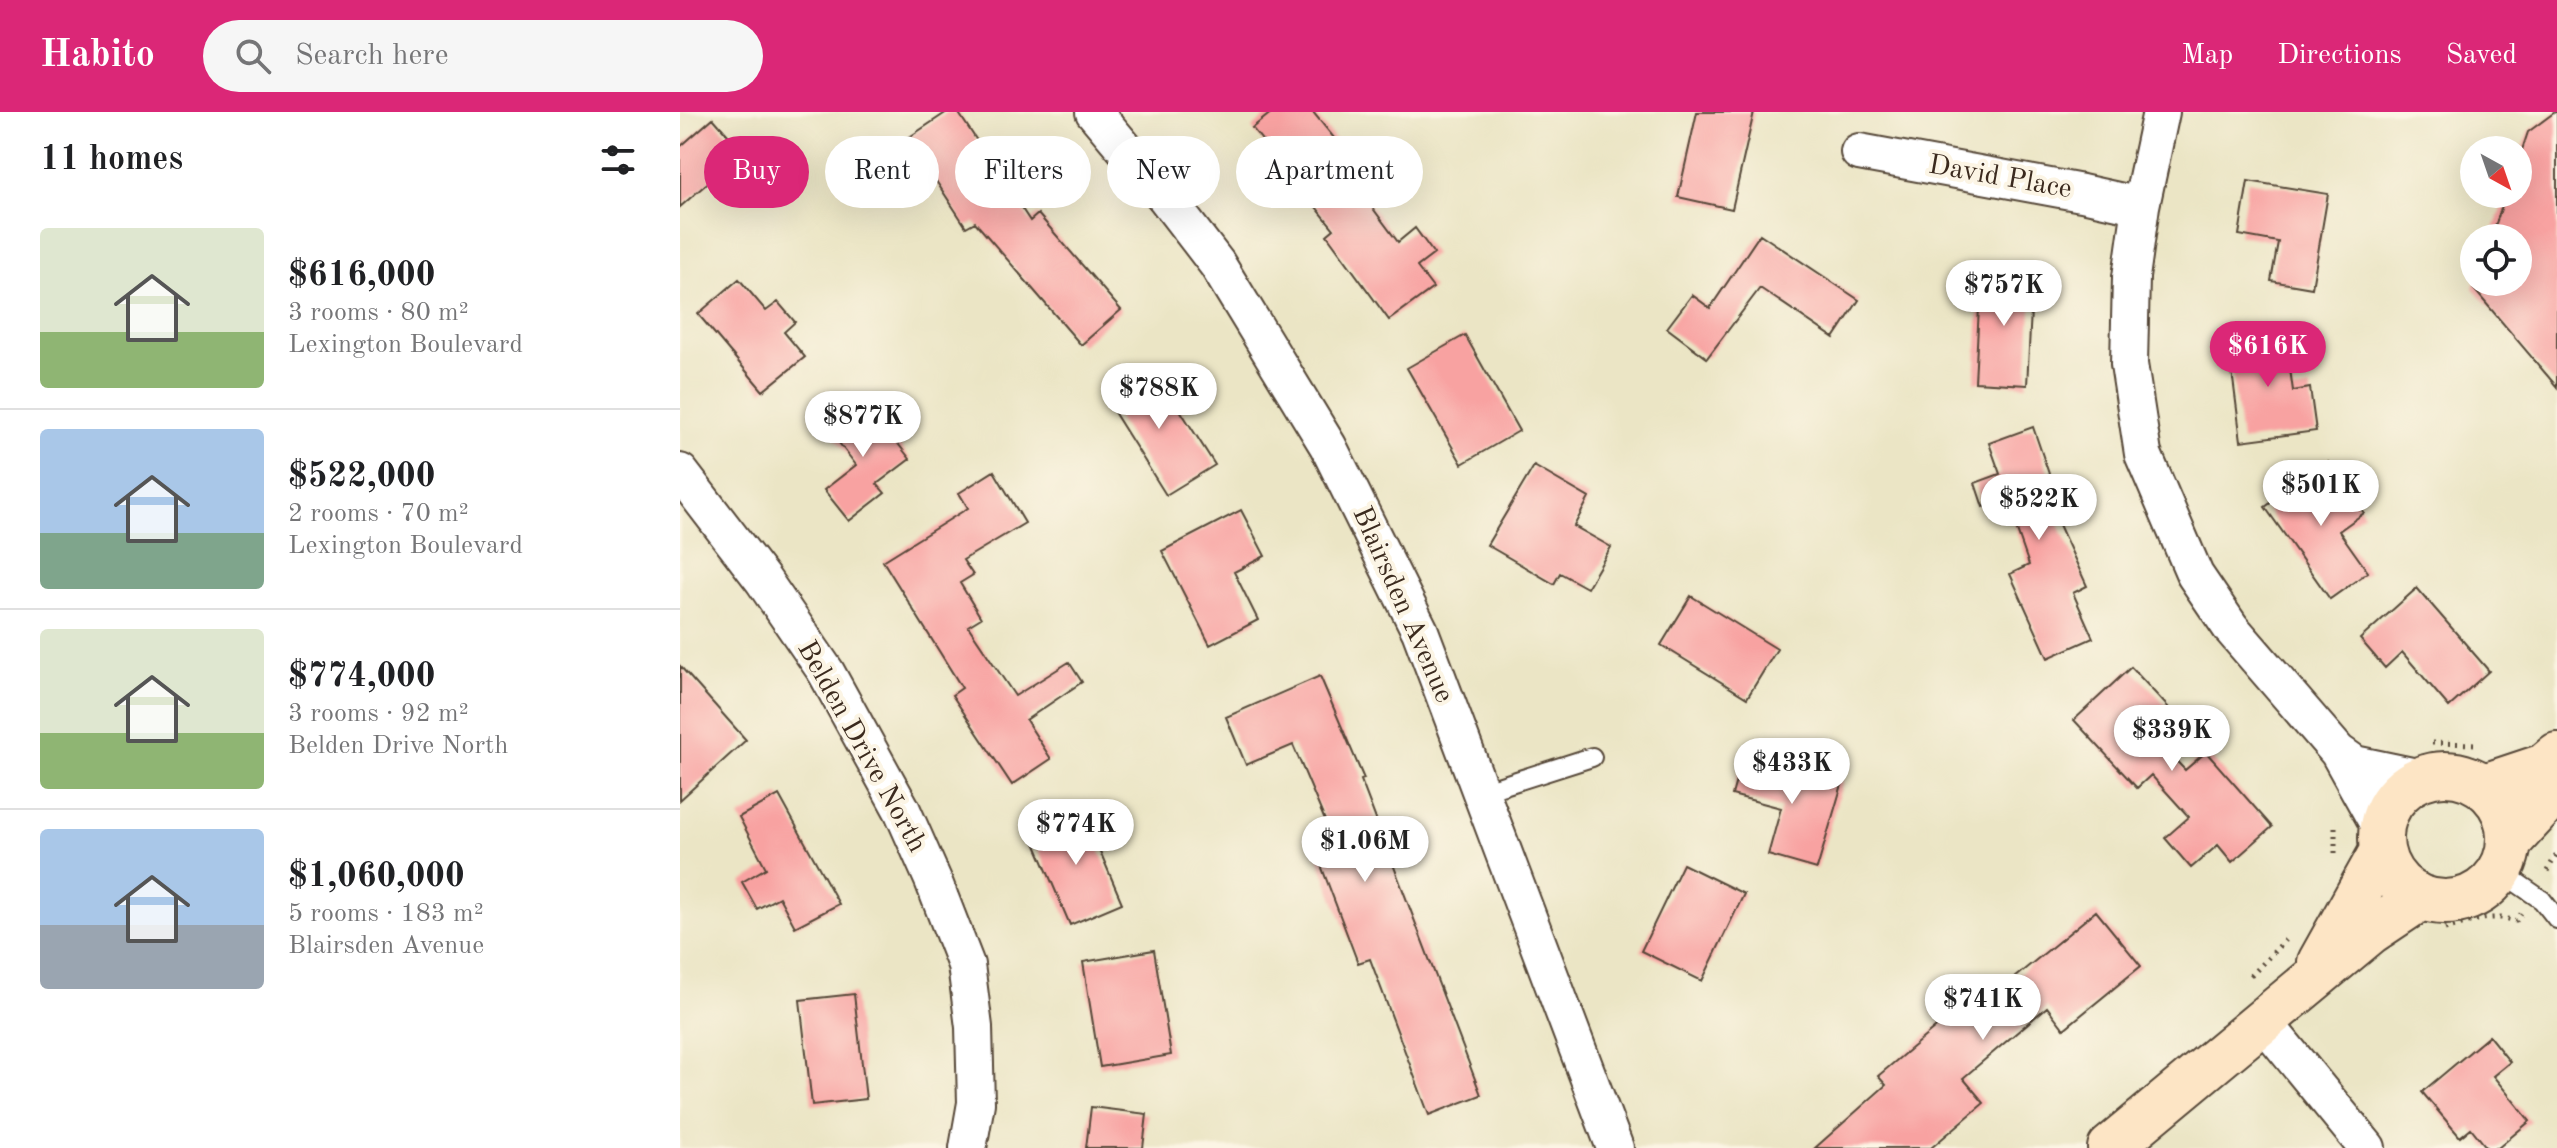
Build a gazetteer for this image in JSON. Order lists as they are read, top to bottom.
{
  "streets": {
    "street": ["David Place", "Blairsden Avenue", "Belden Drive North"]
  },
  "north": "bottom right",
  "page": {
    "header": "Habito",
    "search": "Search here",
    "nav": ["Map", "Directions", "Saved"],
    "heading": "11 homes",
    "chip": [
      "Buy",
      "Rent",
      "Filters",
      "New",
      "Apartment"
    ],
    "list": [
      {
        "name": "$616,000",
        "note": "3 rooms · 80 m² · Lexington Boulevard"
      },
      {
        "name": "$522,000",
        "note": "2 rooms · 70 m² · Lexington Boulevard"
      },
      {
        "name": "$774,000",
        "note": "3 rooms · 92 m² · Belden Drive North"
      },
      {
        "name": "$1,060,000",
        "note": "5 rooms · 183 m² · Blairsden Avenue"
      }
    ],
    "price": [
      "$757K",
      "$616K",
      "$788K",
      "$877K",
      "$501K",
      "$522K",
      "$339K",
      "$433K",
      "$774K",
      "$1.06M",
      "$741K"
    ]
  }
}
